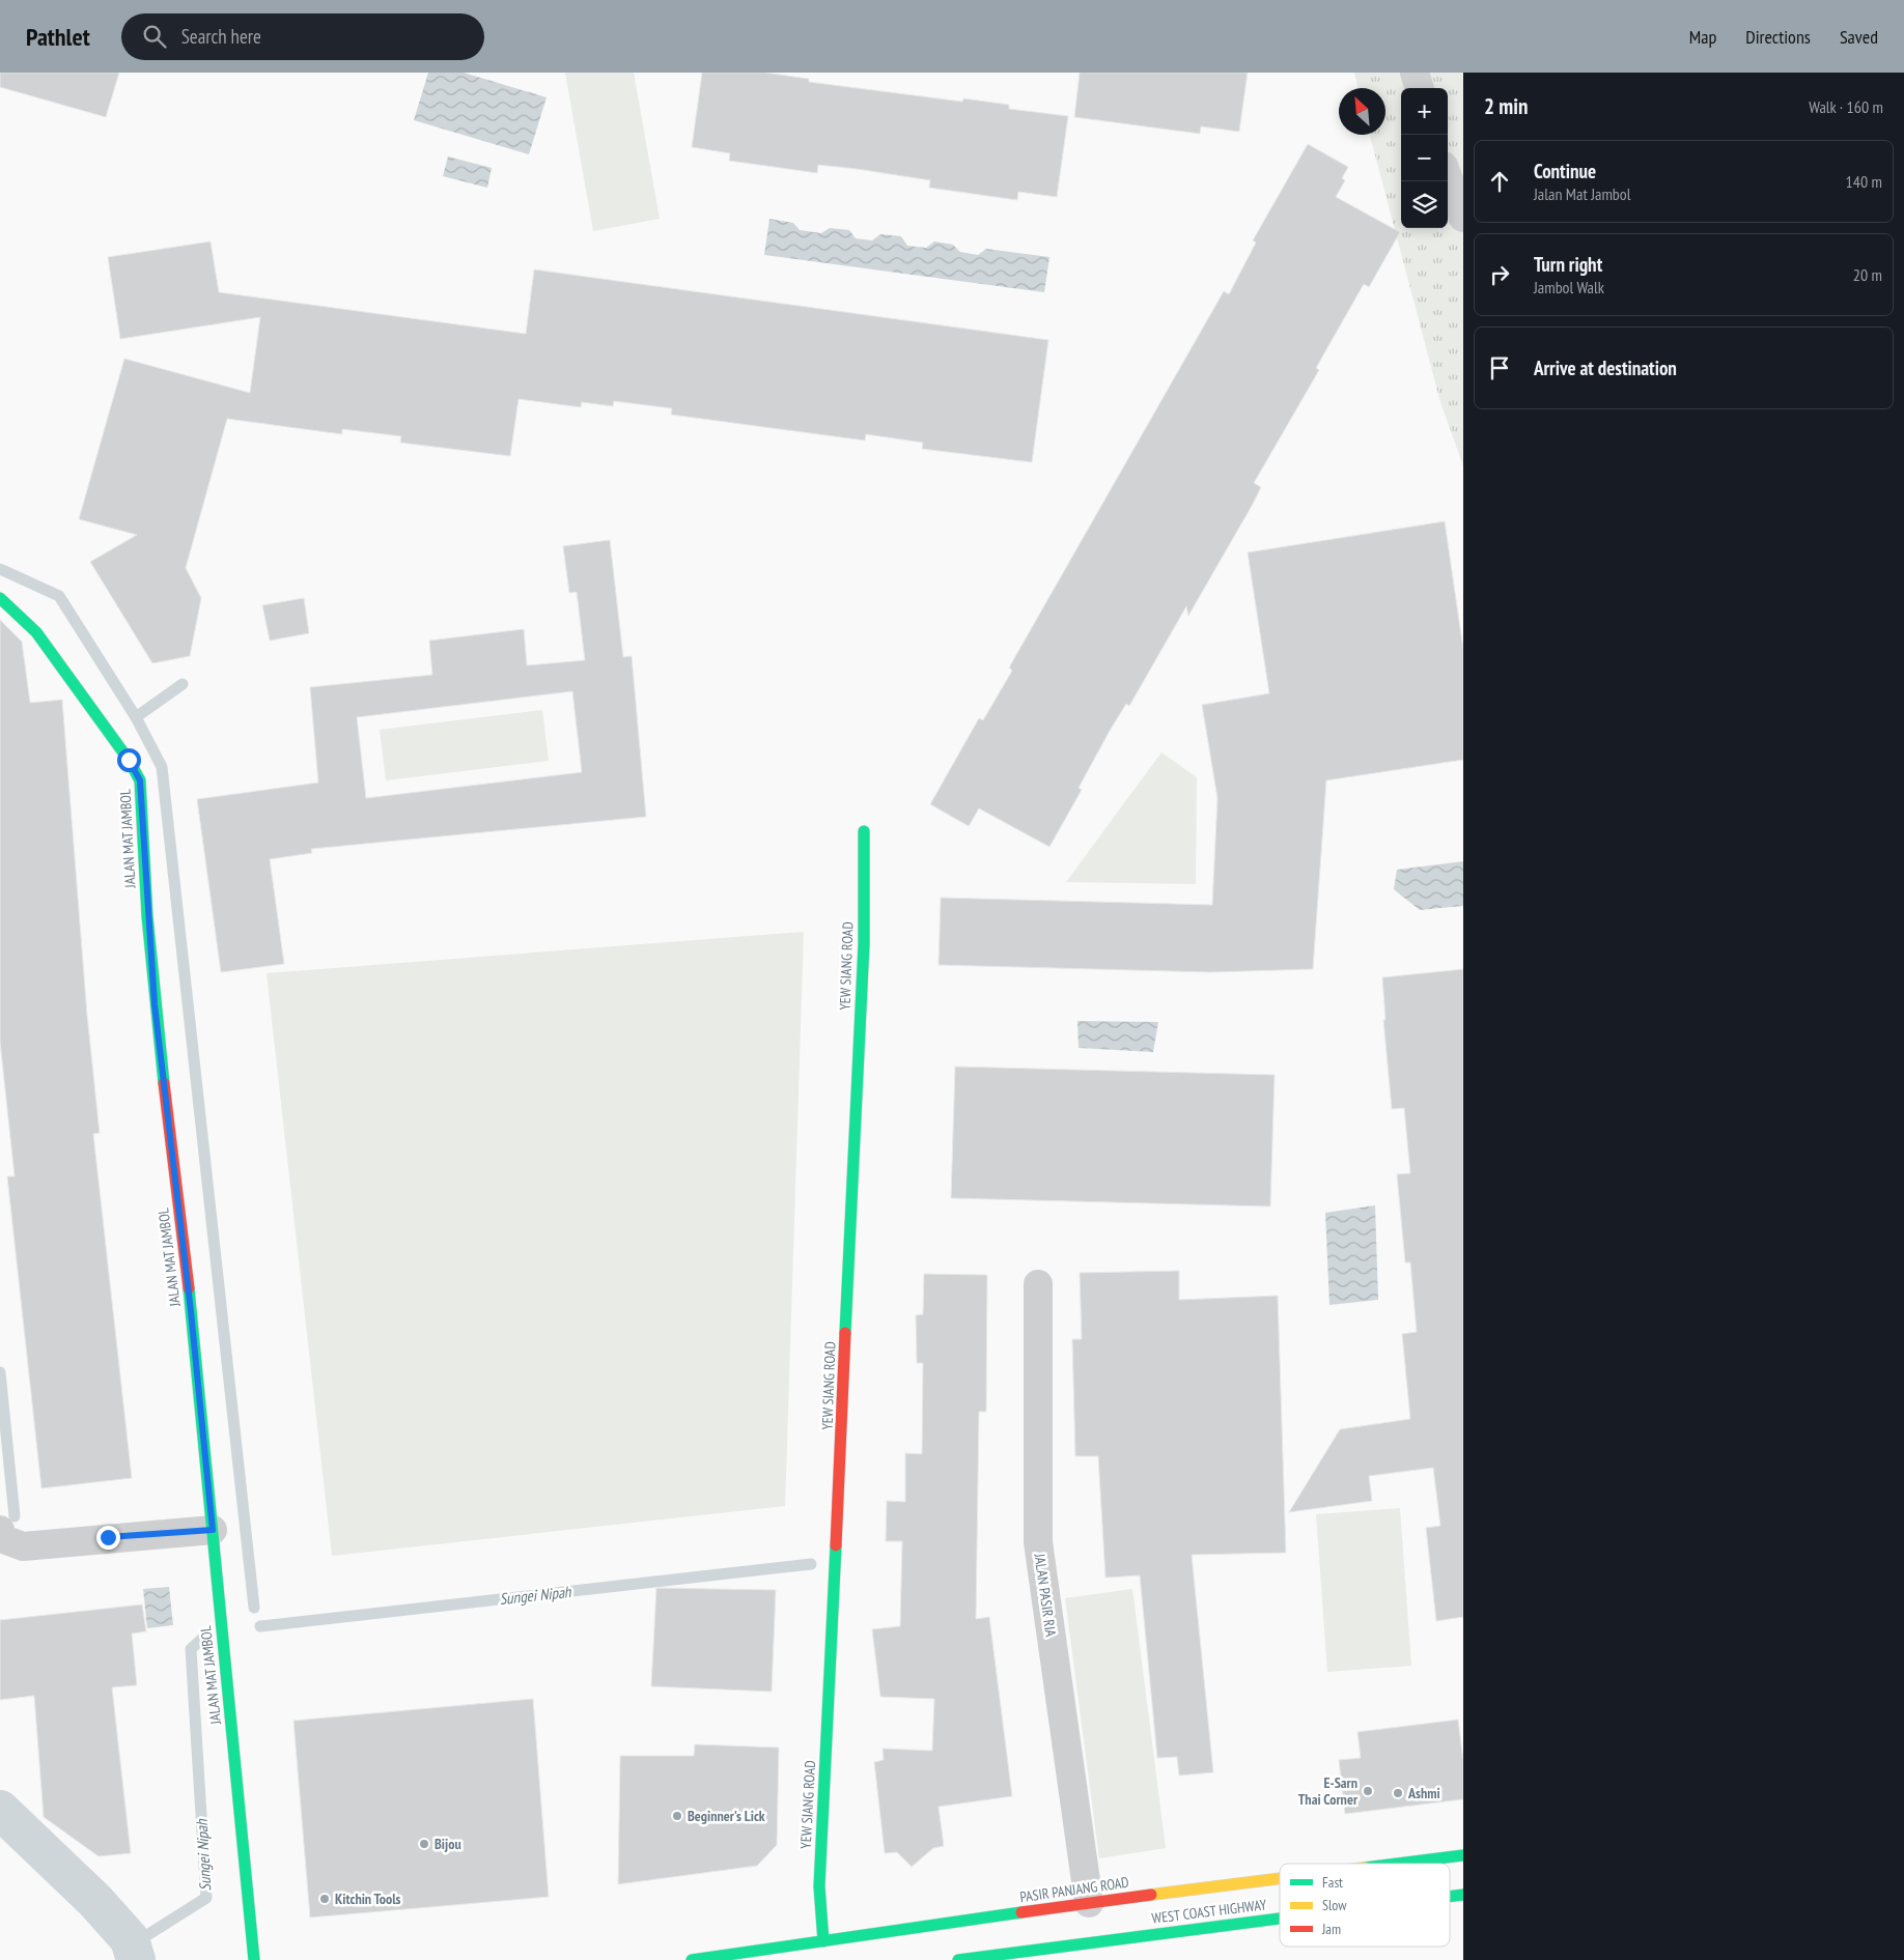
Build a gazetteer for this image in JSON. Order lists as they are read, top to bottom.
{
  "streets": {
    "main road": [
      "JALAN MAT JAMBOL",
      "YEW SIANG ROAD",
      "PASIR PANJANG ROAD",
      "WEST COAST HIGHWAY"
    ],
    "street": ["JALAN PASIR RIA"]
  },
  "crossings": [
    ["YEW SIANG ROAD", "PASIR PANJANG ROAD"],
    ["JALAN PASIR RIA", "PASIR PANJANG ROAD"]
  ],
  "water": ["Sungei Nipah"],
  "places": [
    "E-Sarn Thai Corner",
    "Ashmi",
    "Beginner's Lick",
    "Bijou",
    "Kitchin Tools"
  ],
  "legend": ["Fast", "Slow", "Jam"],
  "north": "top left",
  "page": {
    "header": "Pathlet",
    "search": "Search here",
    "nav": ["Map", "Directions", "Saved"],
    "heading": ["2 min", "Walk · 160 m"],
    "map_buttons": ["+", "−"],
    "list": [
      ["Continue", "Jalan Mat Jambol", "140 m"],
      ["Turn right", "Jambol Walk", "20 m"],
      "Arrive at destination"
    ]
  }
}
